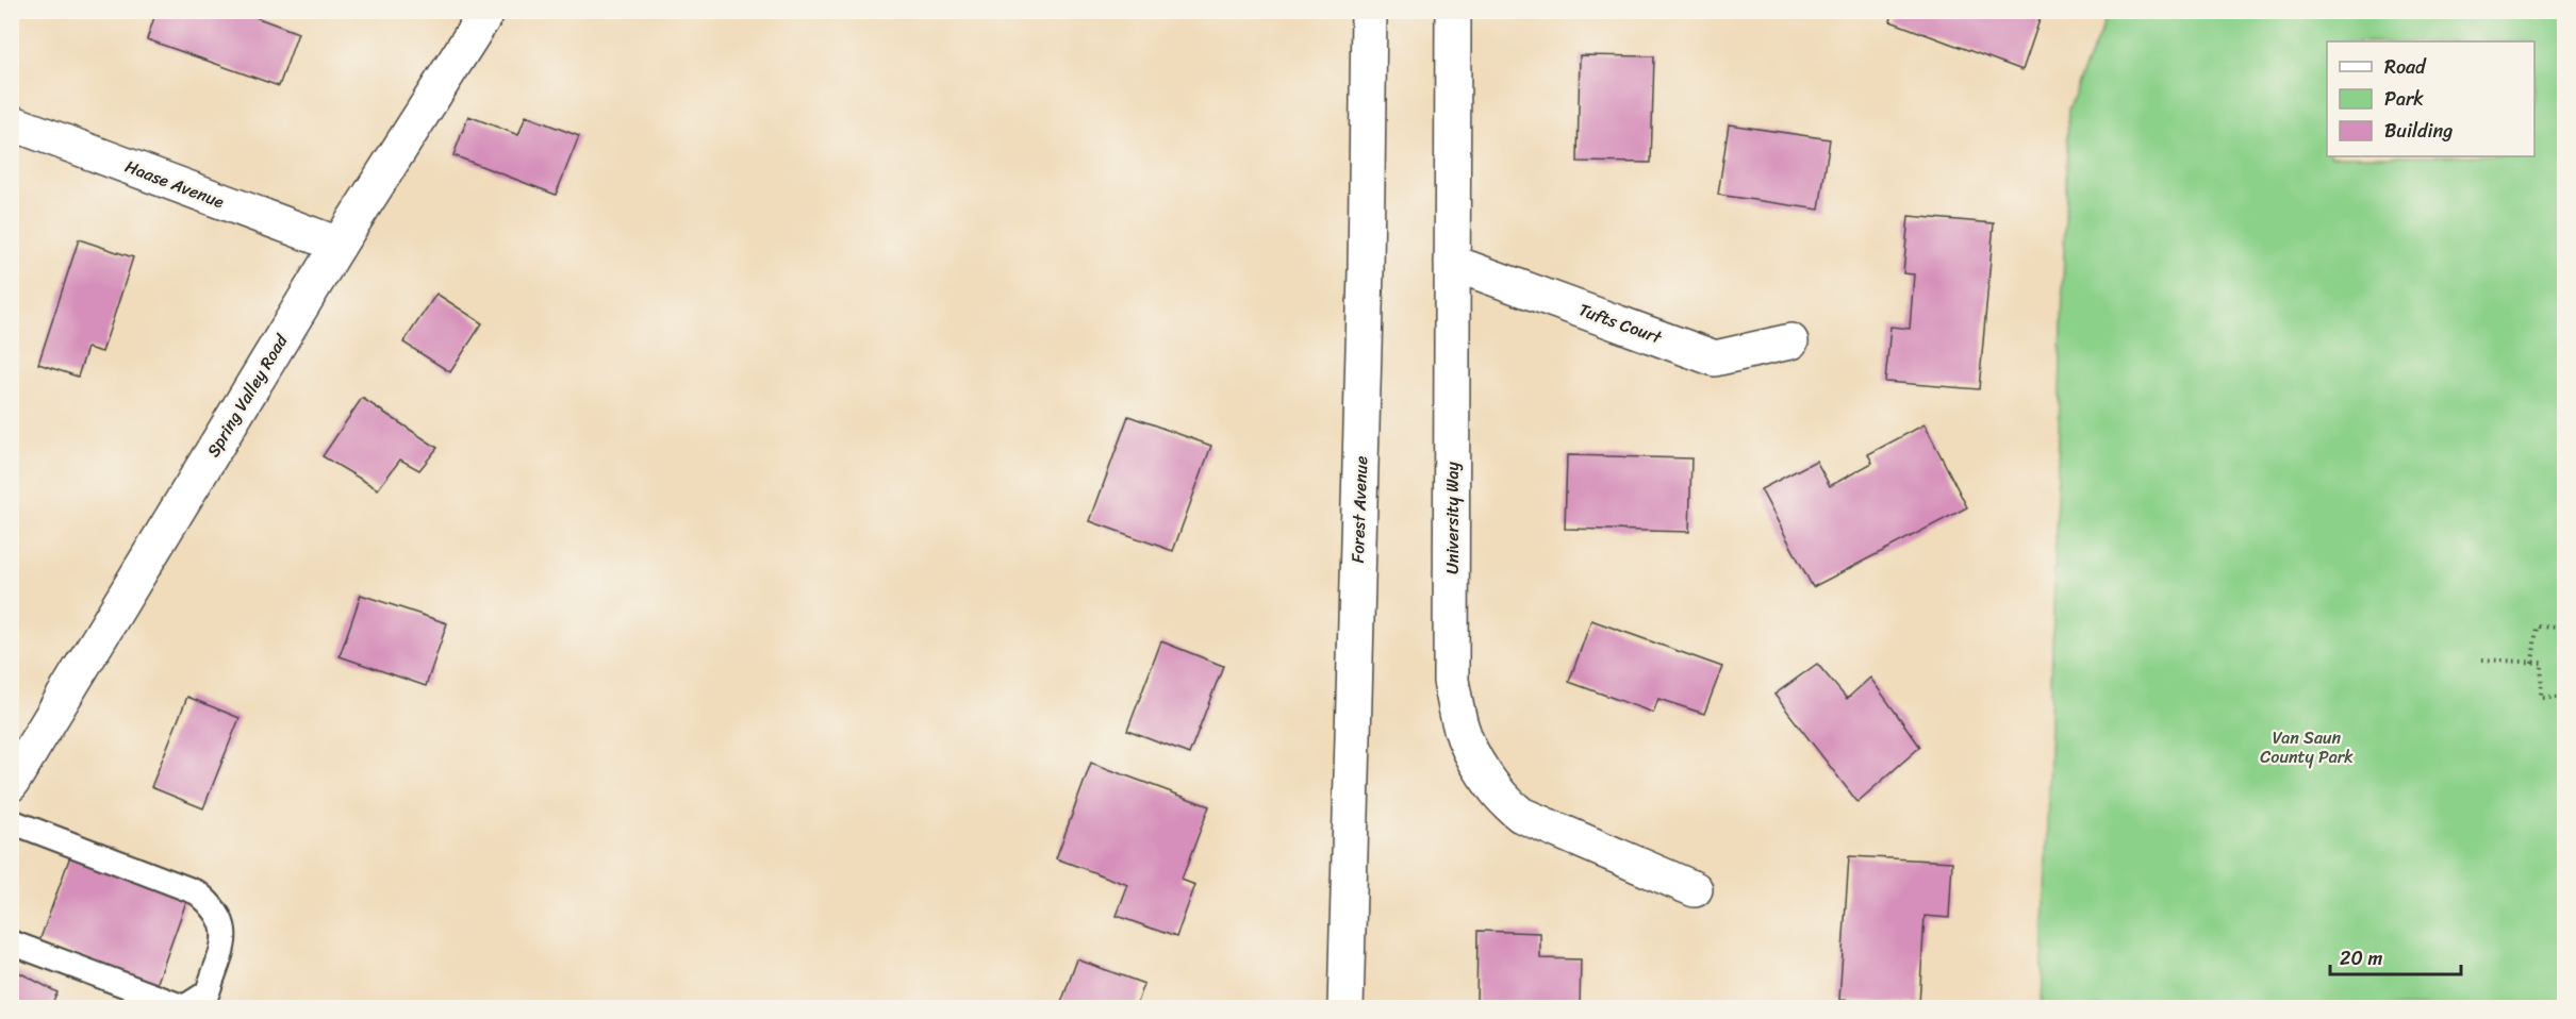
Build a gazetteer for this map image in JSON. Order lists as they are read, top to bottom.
{
  "streets": {
    "street": [
      "Haase Avenue",
      "Tufts Court",
      "Spring Valley Road",
      "Forest Avenue",
      "University Way"
    ]
  },
  "crossings": [
    ["Haase Avenue", "Spring Valley Road"],
    ["Tufts Court", "University Way"]
  ],
  "parks": ["Van Saun County Park"],
  "legend": ["Road", "Park", "Building"],
  "scale_bar": "20 m"
}
